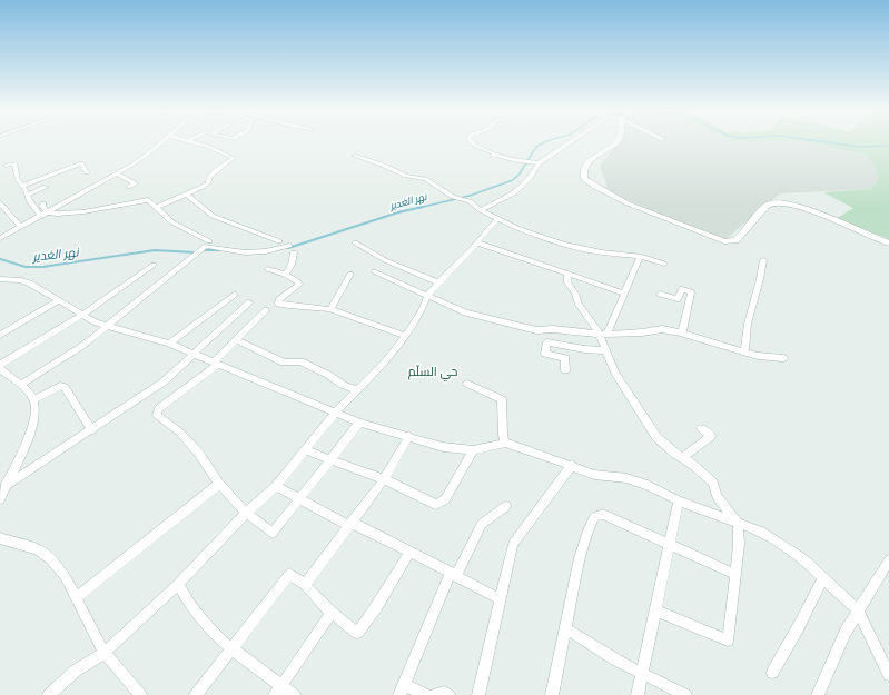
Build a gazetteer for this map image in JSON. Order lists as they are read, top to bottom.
{
  "districts": ["حي السلّم"],
  "water": ["نهر الغدير"]
}
